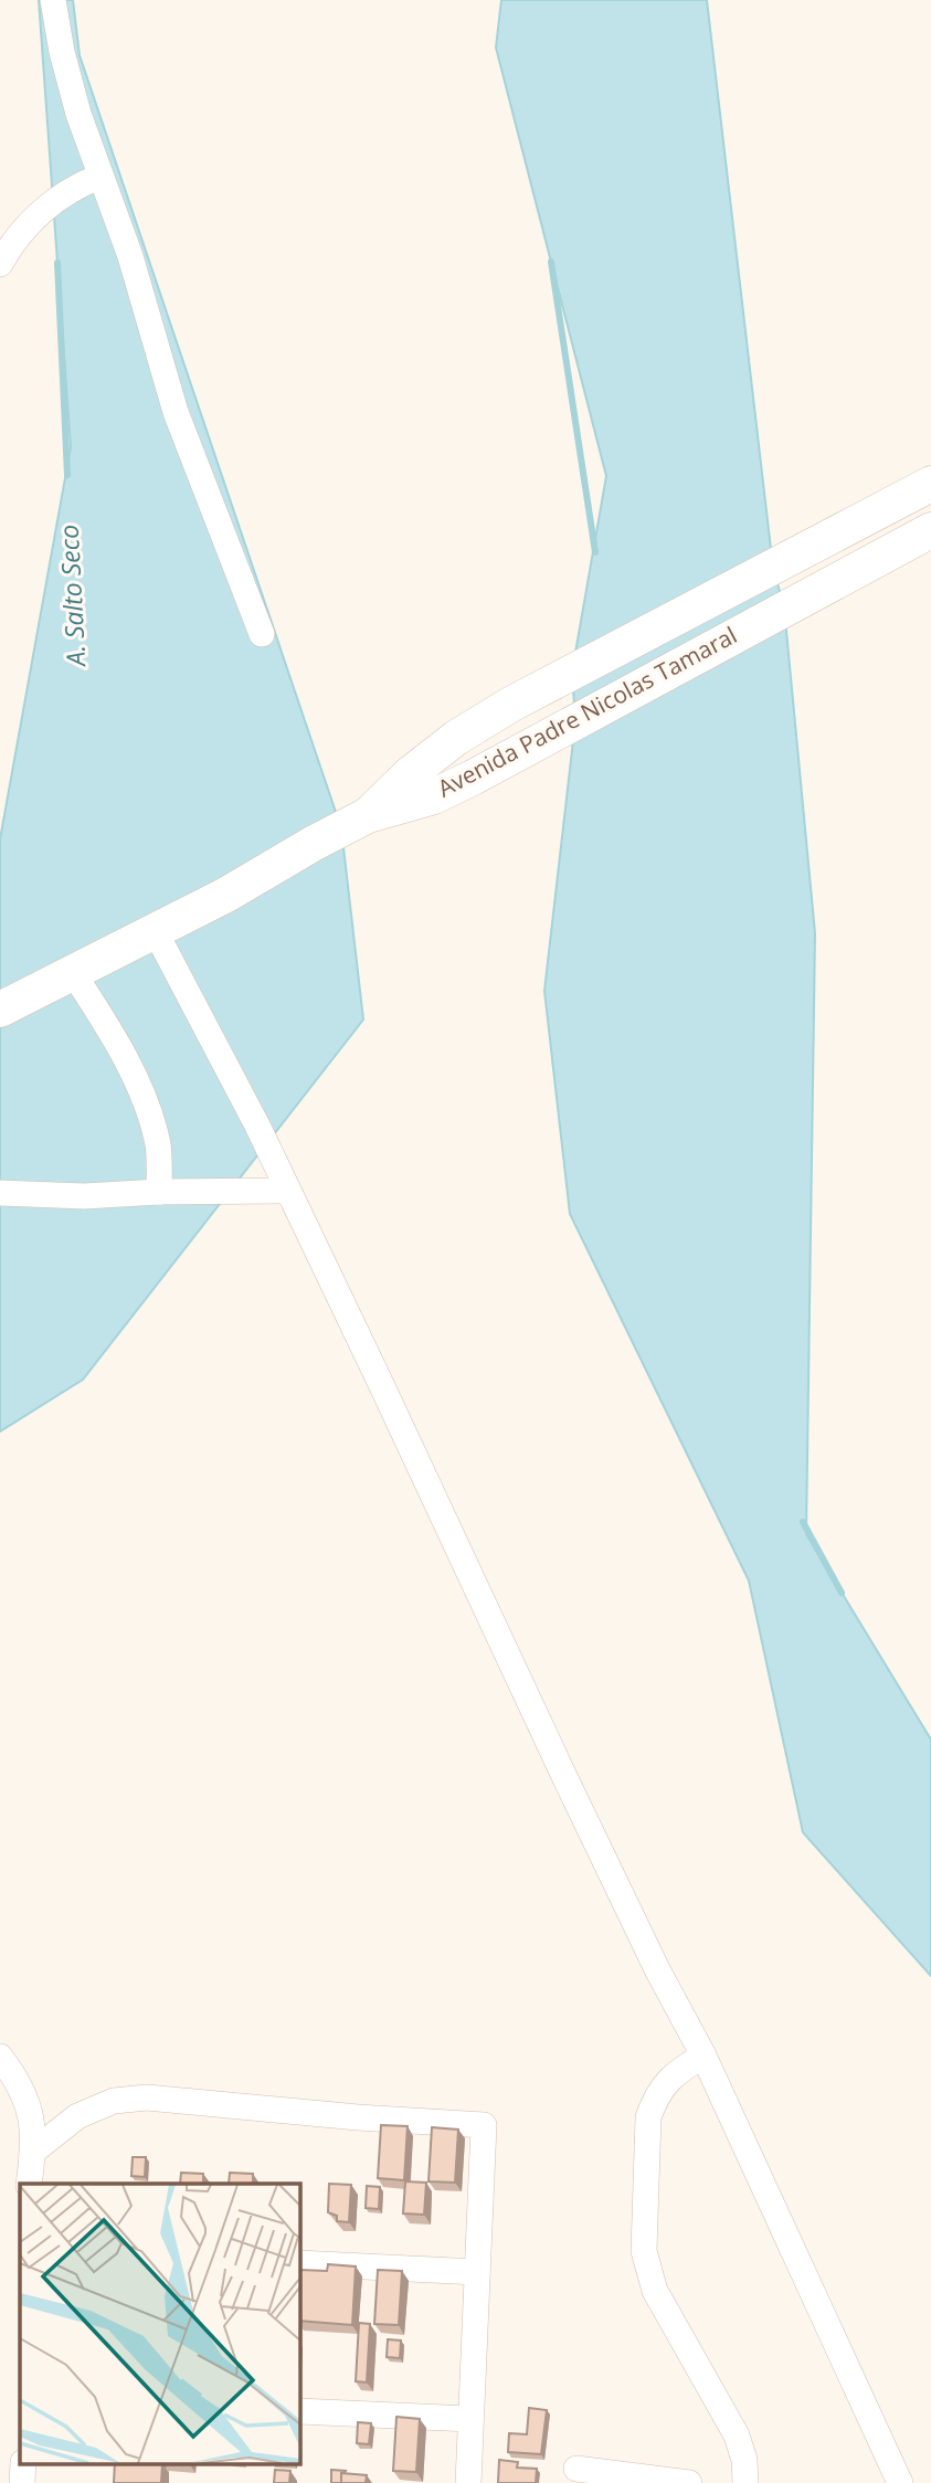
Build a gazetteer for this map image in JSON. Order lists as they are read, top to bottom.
{
  "streets": {
    "street": ["Avenida Padre Nicolas Tamaral"]
  },
  "water": ["A. Salto Seco"]
}
